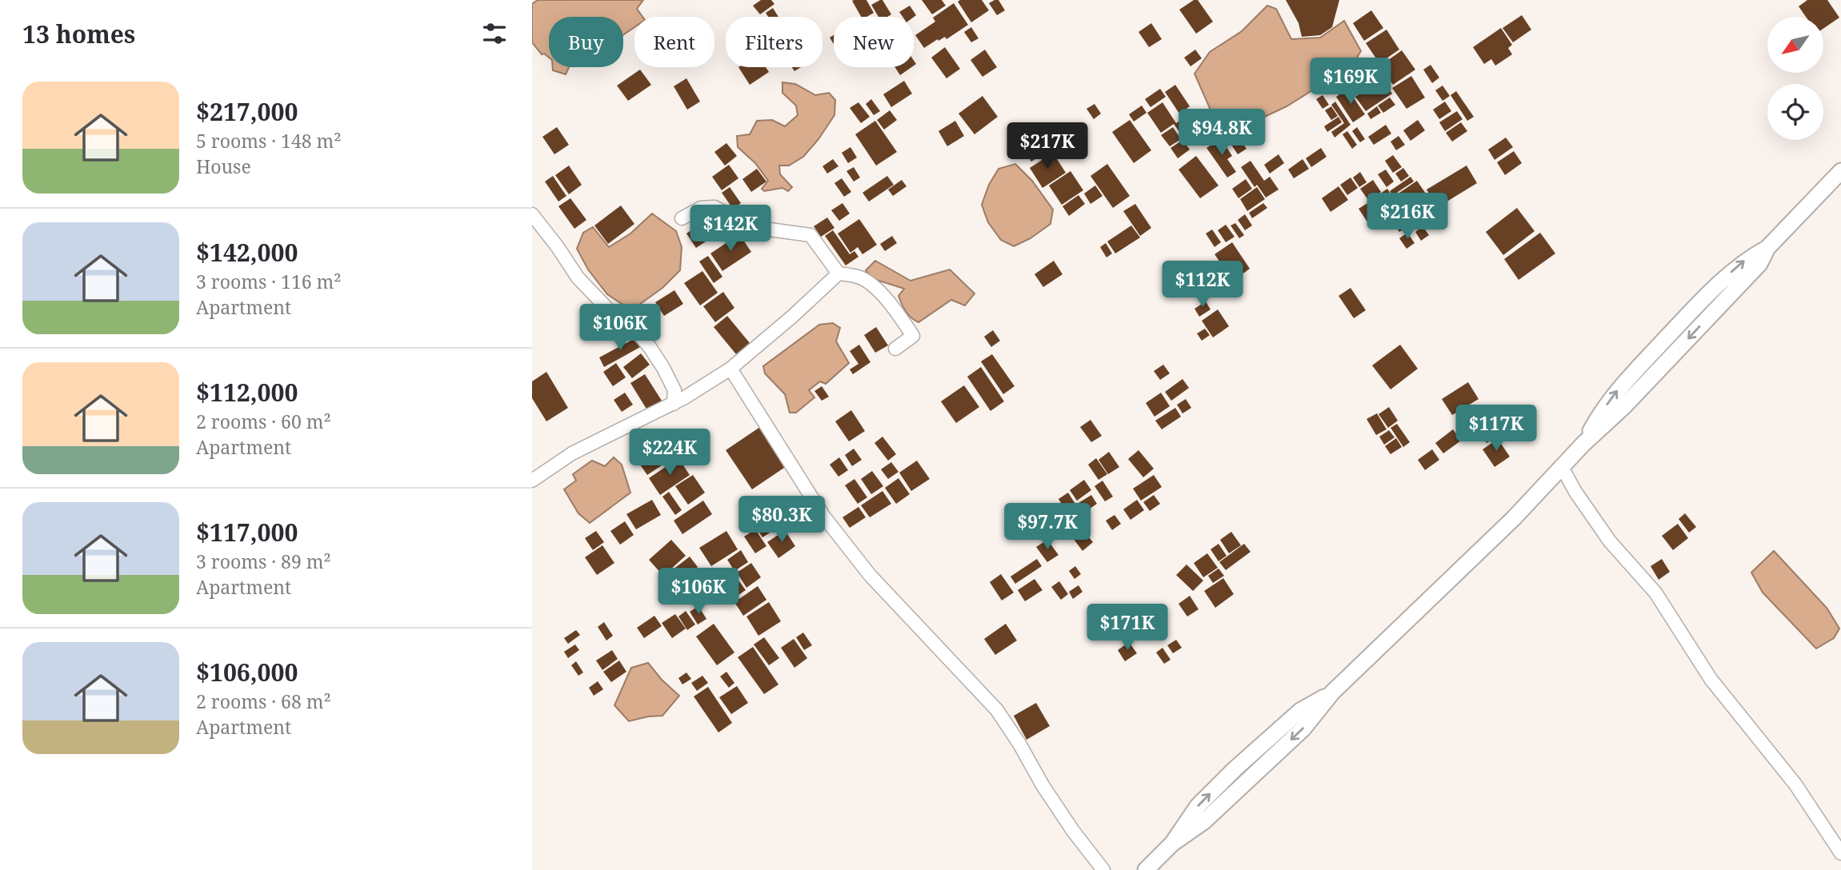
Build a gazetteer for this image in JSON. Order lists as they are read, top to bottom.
{
  "north": "bottom left",
  "page": {
    "heading": "13 homes",
    "chip": [
      "Buy",
      "Rent",
      "Filters",
      "New"
    ],
    "price": [
      "$169K",
      "$94.8K",
      "$217K",
      "$216K",
      "$142K",
      "$112K",
      "$106K",
      "$117K",
      "$224K",
      "$80.3K",
      "$97.7K",
      "$106K",
      "$171K"
    ],
    "list": [
      {
        "name": "$217,000",
        "note": "5 rooms · 148 m² · House"
      },
      {
        "name": "$142,000",
        "note": "3 rooms · 116 m² · Apartment"
      },
      {
        "name": "$112,000",
        "note": "2 rooms · 60 m² · Apartment"
      },
      {
        "name": "$117,000",
        "note": "3 rooms · 89 m² · Apartment"
      },
      {
        "name": "$106,000",
        "note": "2 rooms · 68 m² · Apartment"
      }
    ]
  }
}
